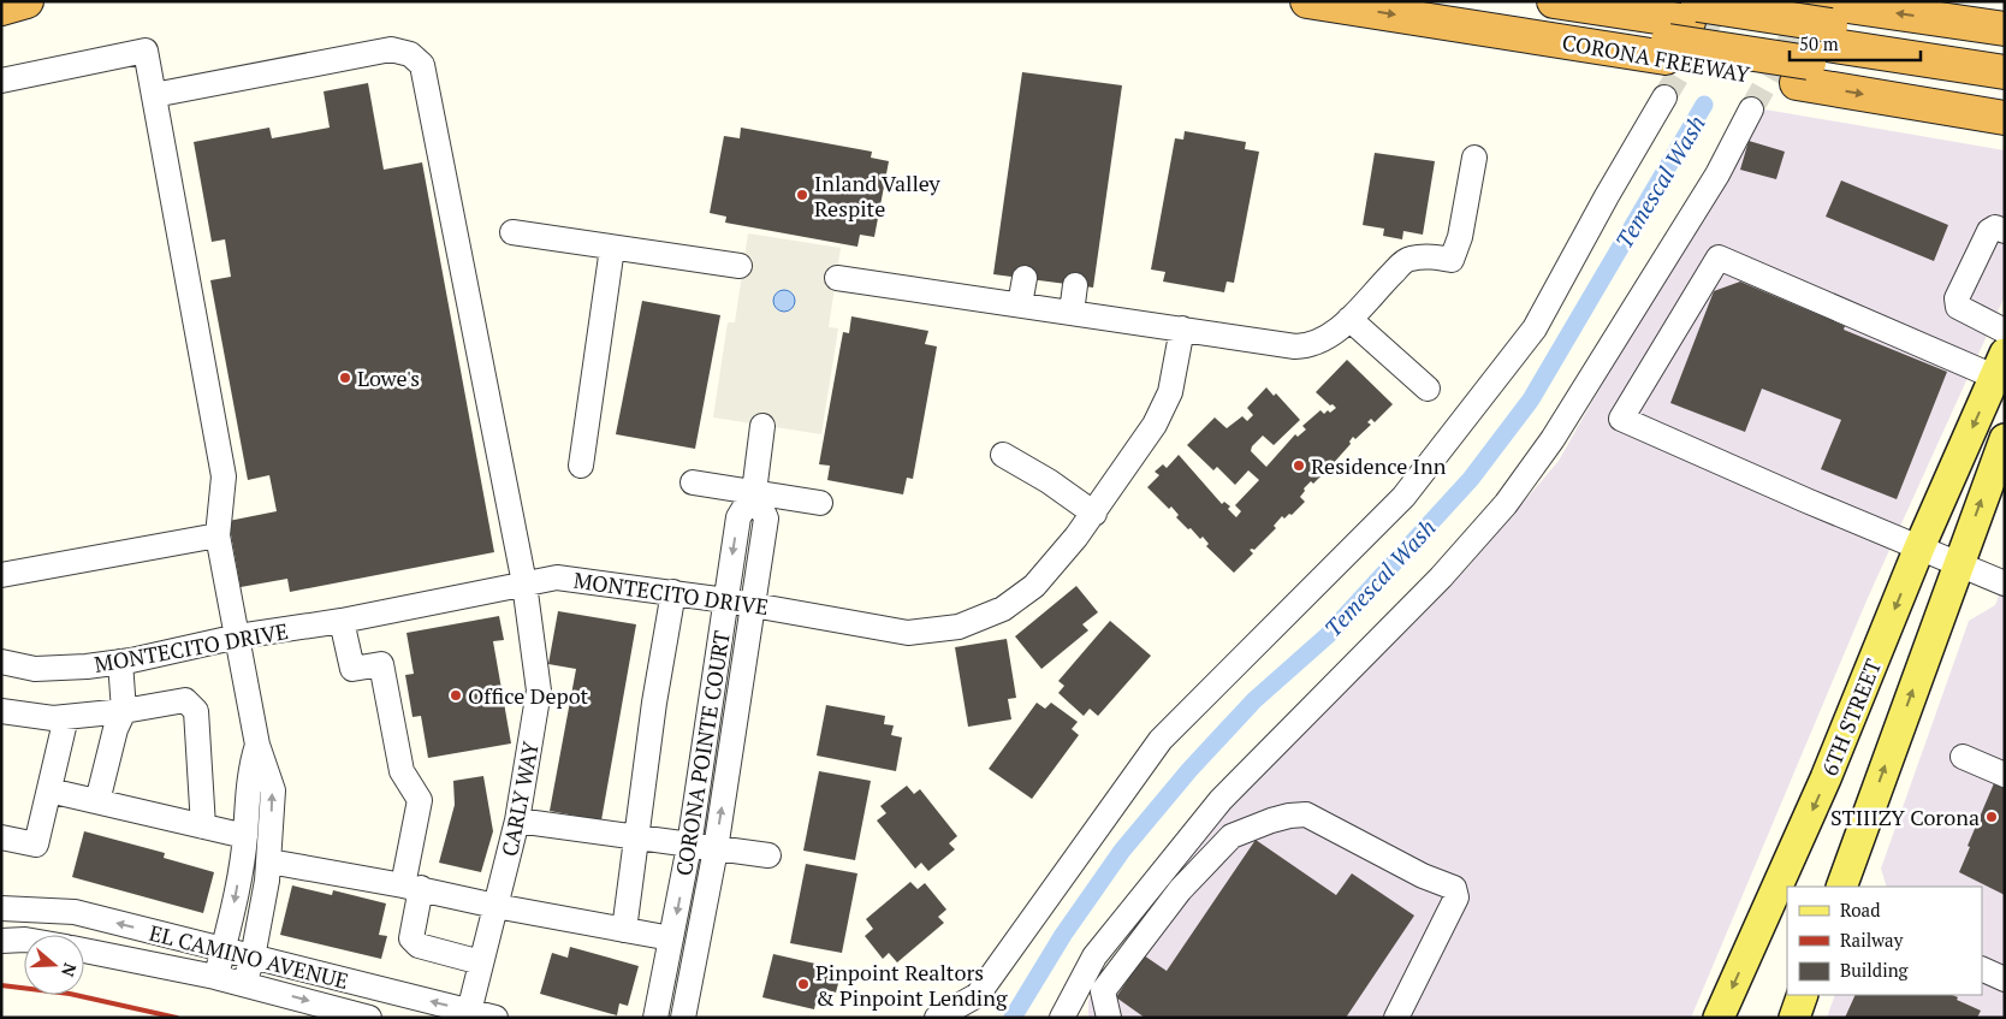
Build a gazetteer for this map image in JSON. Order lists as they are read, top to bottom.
{
  "streets": {
    "highway": ["CORONA FREEWAY"],
    "main road": ["6TH STREET"],
    "street": [
      "MONTECITO DRIVE",
      "CORONA POINTE COURT",
      "CARLY WAY",
      "EL CAMINO AVENUE"
    ]
  },
  "crossings": [
    ["MONTECITO DRIVE", "CORONA POINTE COURT"],
    ["MONTECITO DRIVE", "CARLY WAY"],
    ["CARLY WAY", "EL CAMINO AVENUE"]
  ],
  "water": ["Temescal Wash"],
  "places": [
    "Inland Valley Respite",
    "Lowe's",
    "Residence Inn",
    "Office Depot",
    "STIIIZY Corona",
    "Pinpoint Realtors & Pinpoint Lending"
  ],
  "legend": ["Road", "Railway", "Building"],
  "scale_bar": "50 m",
  "north": "right"
}
